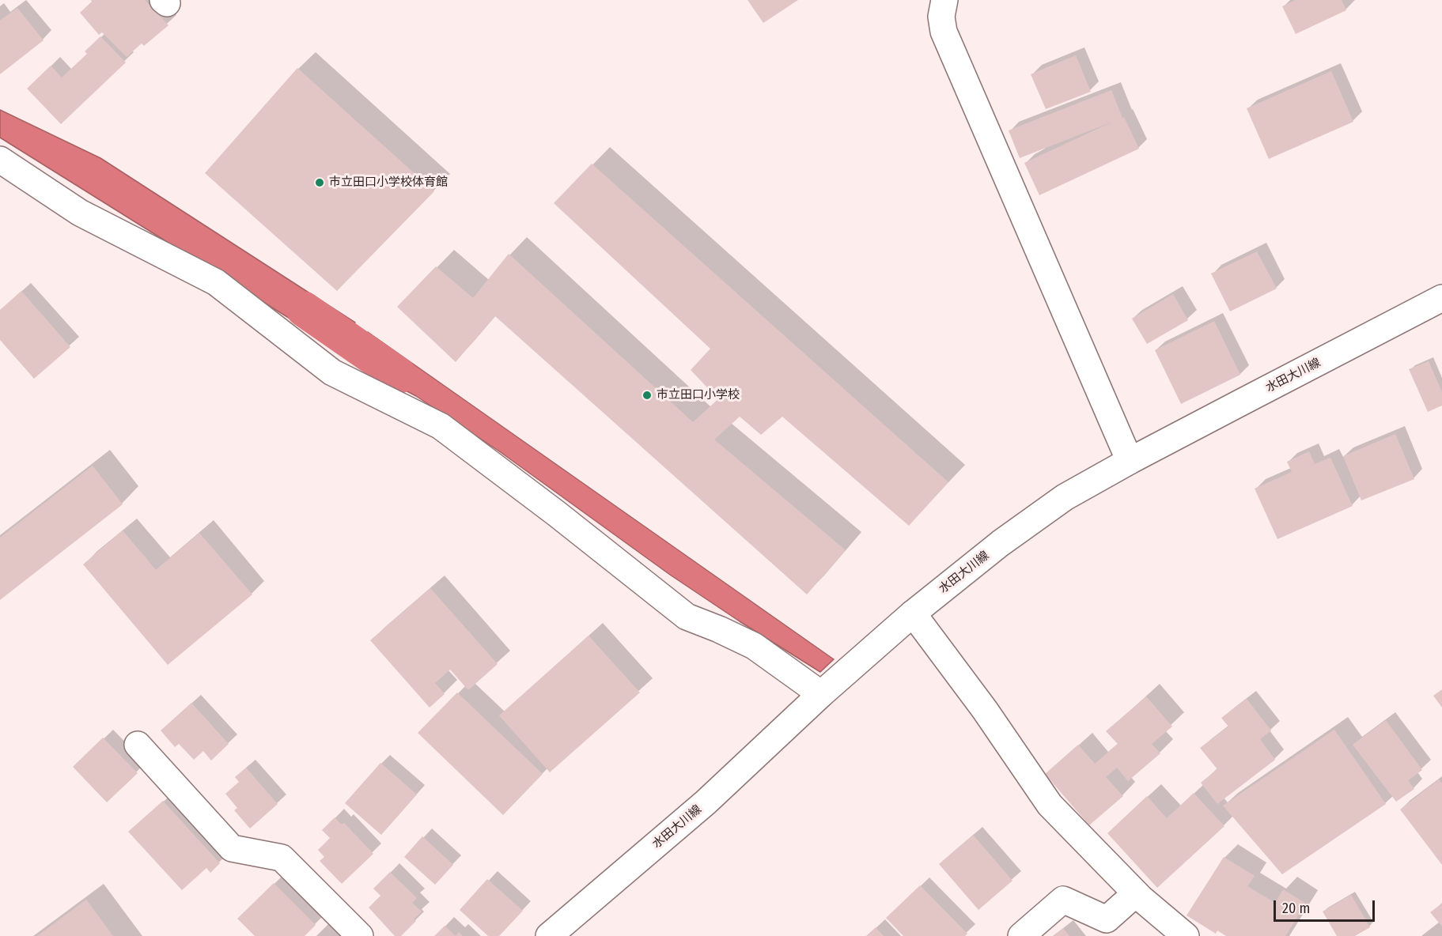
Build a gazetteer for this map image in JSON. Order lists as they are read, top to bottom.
{
  "streets": {
    "street": ["水田大川線"]
  },
  "places": ["市立田口小学校体育館", "市立田口小学校"],
  "scale_bar": "20 m"
}
